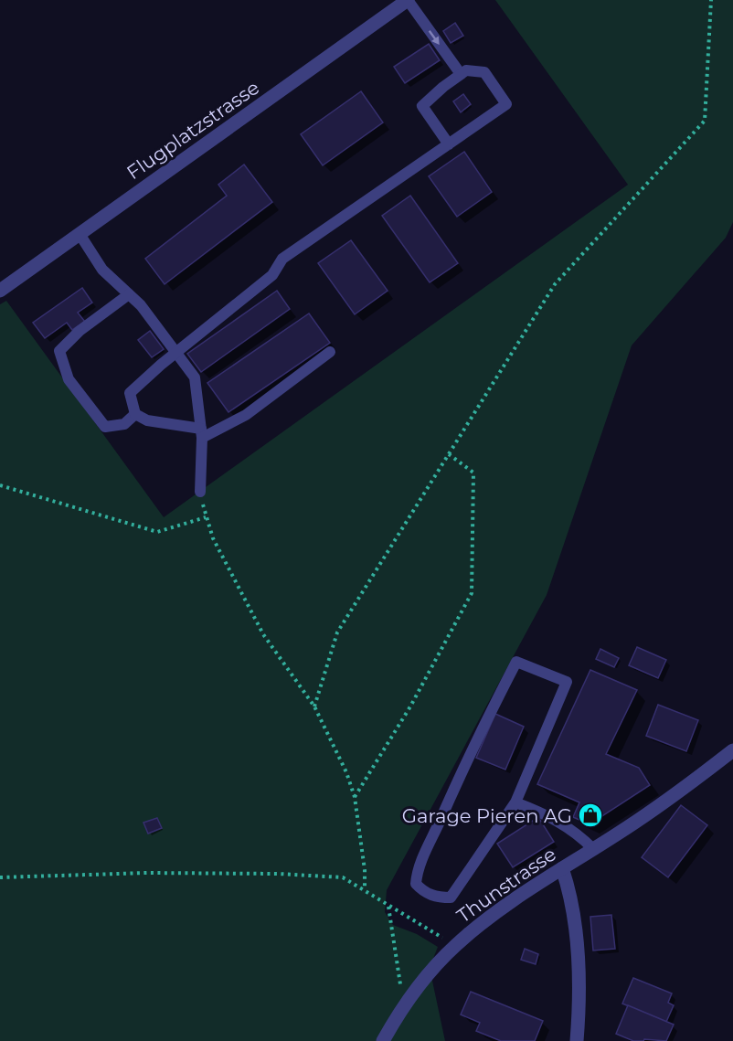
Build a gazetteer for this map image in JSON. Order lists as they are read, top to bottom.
{
  "streets": {
    "street": ["Flugplatzstrasse", "Thunstrasse"]
  },
  "places": {
    "shop": ["Garage Pieren AG"]
  }
}
